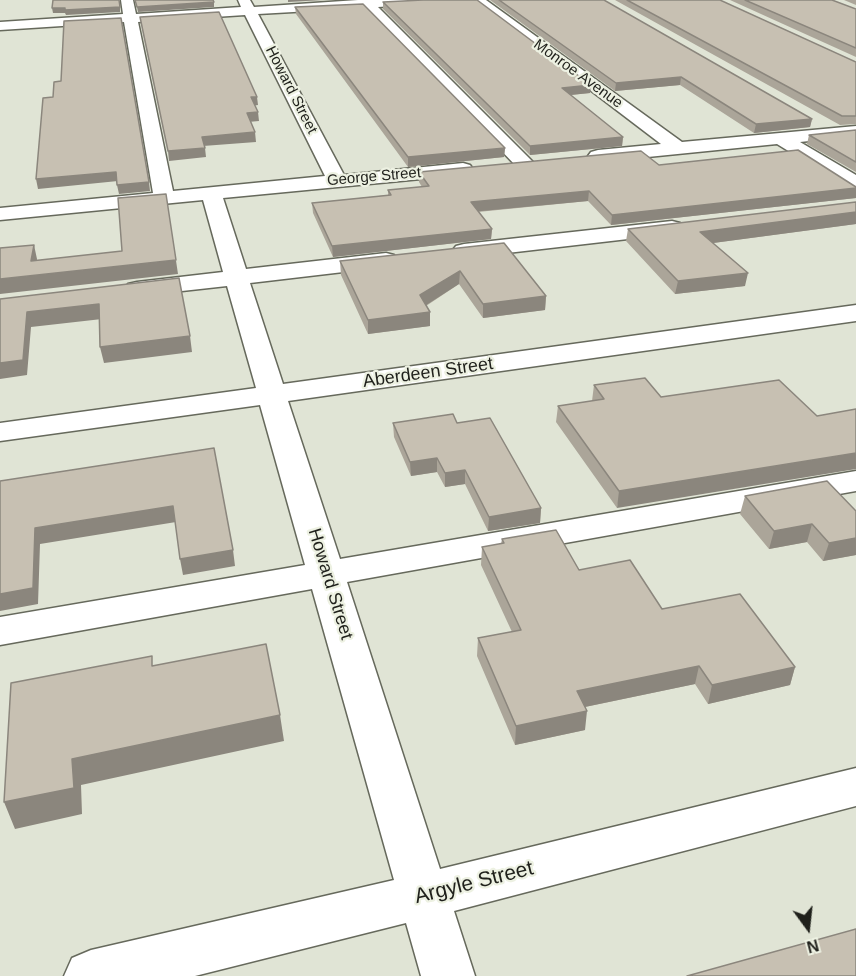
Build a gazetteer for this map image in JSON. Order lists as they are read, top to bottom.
{
  "streets": {
    "street": [
      "Monroe Avenue",
      "Howard Street",
      "George Street",
      "Aberdeen Street",
      "Argyle Street"
    ]
  },
  "crossings": [
    ["Howard Street", "George Street"],
    ["Howard Street", "Aberdeen Street"],
    ["Howard Street", "Argyle Street"]
  ],
  "north": "bottom"
}
